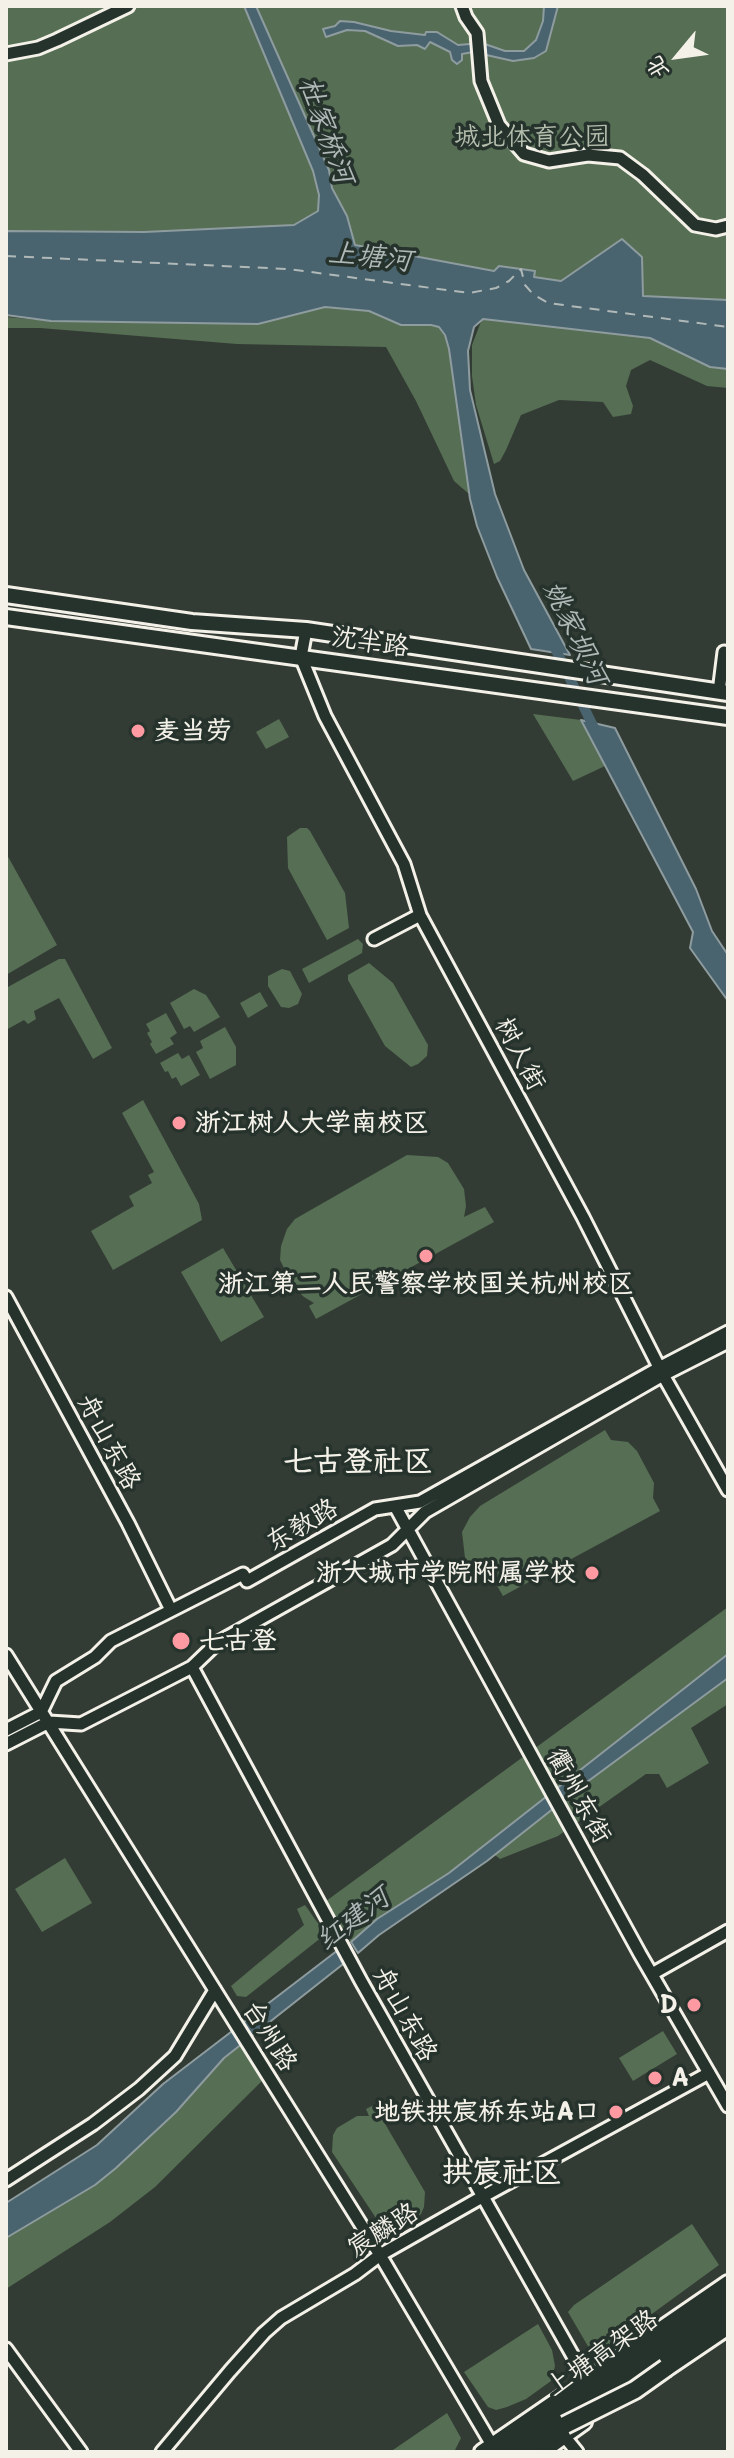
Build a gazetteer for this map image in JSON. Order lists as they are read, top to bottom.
{
  "streets": {
    "highway": ["上塘高架路"],
    "main road": ["沈半路"],
    "street": [
      "树人街",
      "舟山东路",
      "东教路",
      "衢州东街",
      "台州路",
      "宸麟路"
    ]
  },
  "crossings": [
    ["沈半路", "树人街"],
    ["树人街", "东教路"],
    ["舟山东路", "东教路"],
    ["舟山东路", "宸麟路"],
    ["东教路", "衢州东街"],
    ["东教路", "台州路"],
    ["衢州东街", "宸麟路"],
    ["台州路", "宸麟路"],
    ["台州路", "上塘高架路"]
  ],
  "districts": ["七古登社区", "拱宸社区"],
  "water": [
    "杜家桥河",
    "上塘河",
    "姚家坝河",
    "红建河"
  ],
  "parks": ["城北体育公园"],
  "places": [
    "麦当劳",
    "浙江树人大学南校区",
    "浙江第二人民警察学校国关杭州校区",
    "浙大城市学院附属学校",
    "七古登",
    "D",
    "A",
    "地铁拱宸桥东站A口"
  ],
  "north": "bottom left"
}
